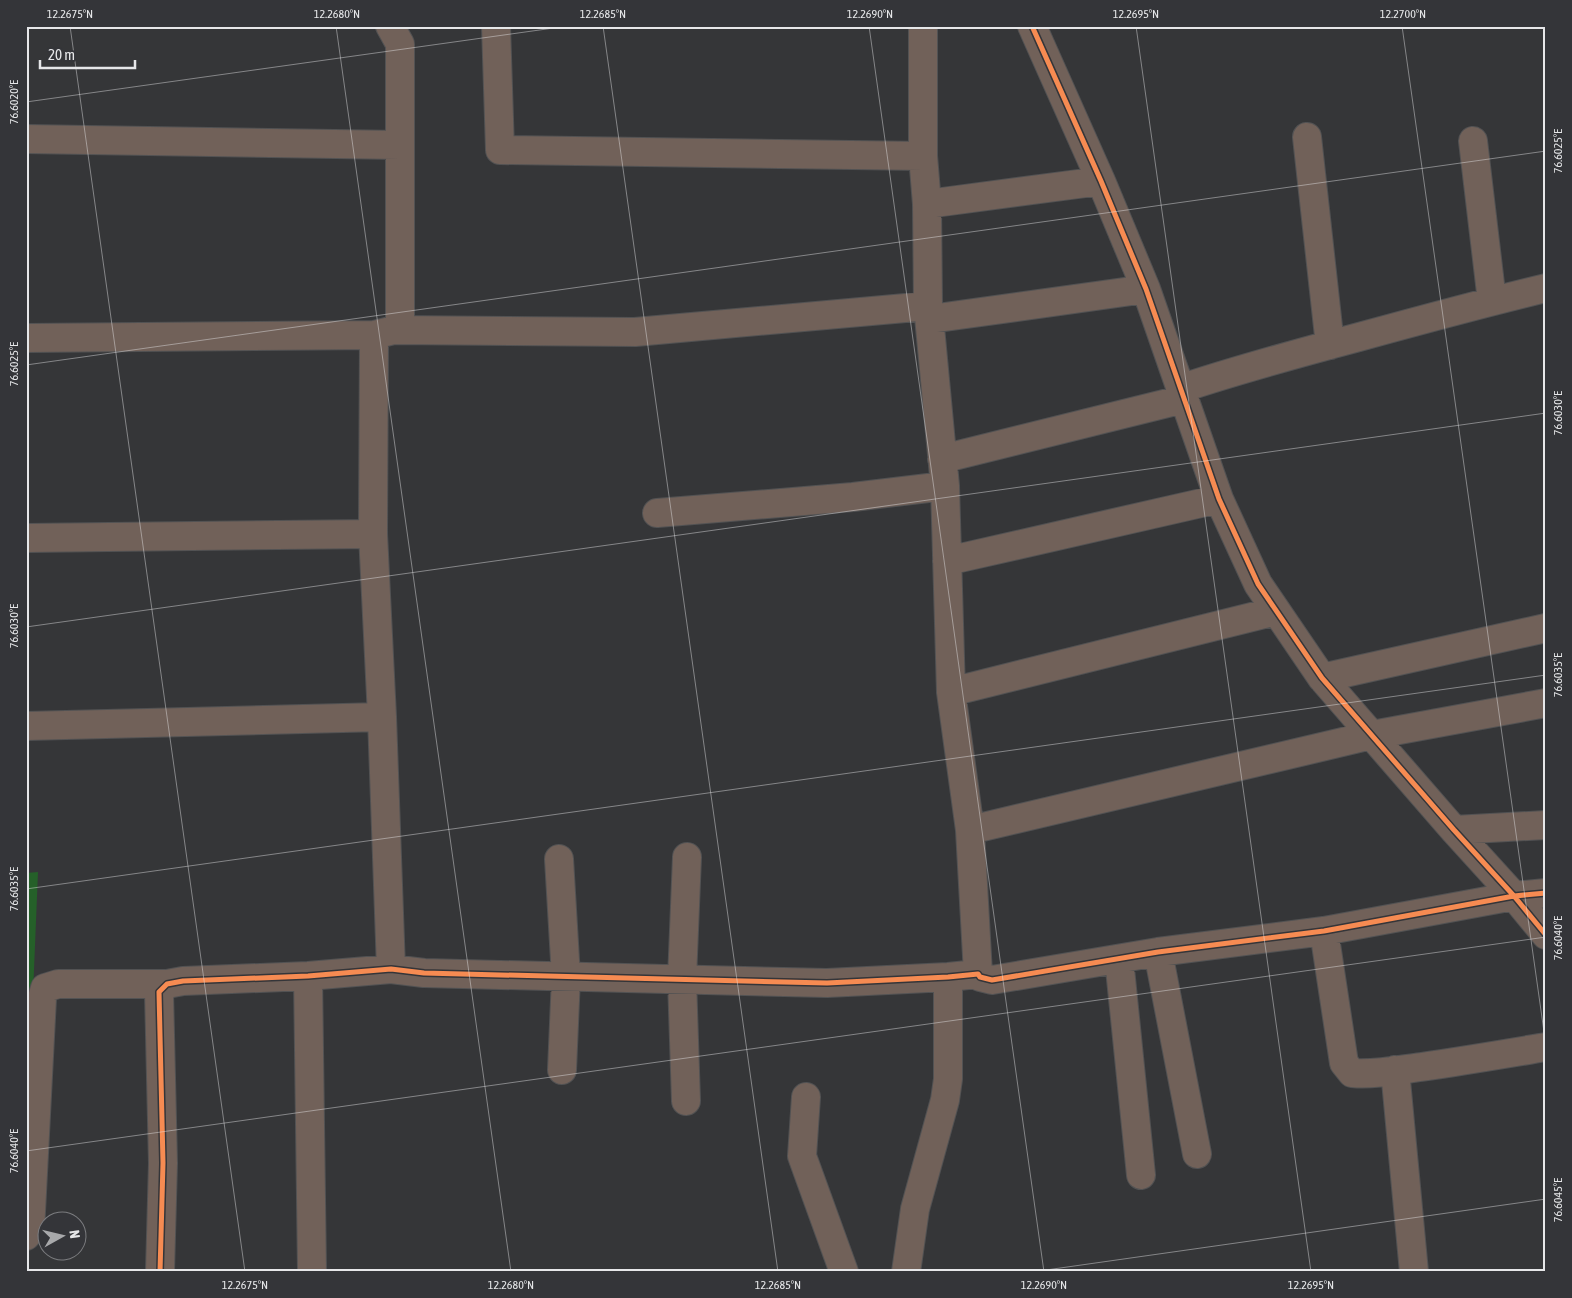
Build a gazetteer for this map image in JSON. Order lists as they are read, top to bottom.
{
  "scale_bar": "20 m",
  "north": "right",
  "coordinates": [
    "12.2675°N",
    "12.2680°N",
    "12.2685°N",
    "12.2690°N",
    "12.2695°N",
    "12.2700°N",
    "76.6020°E",
    "76.6025°E",
    "76.6030°E",
    "76.6035°E",
    "76.6040°E",
    "76.6045°E"
  ]
}
